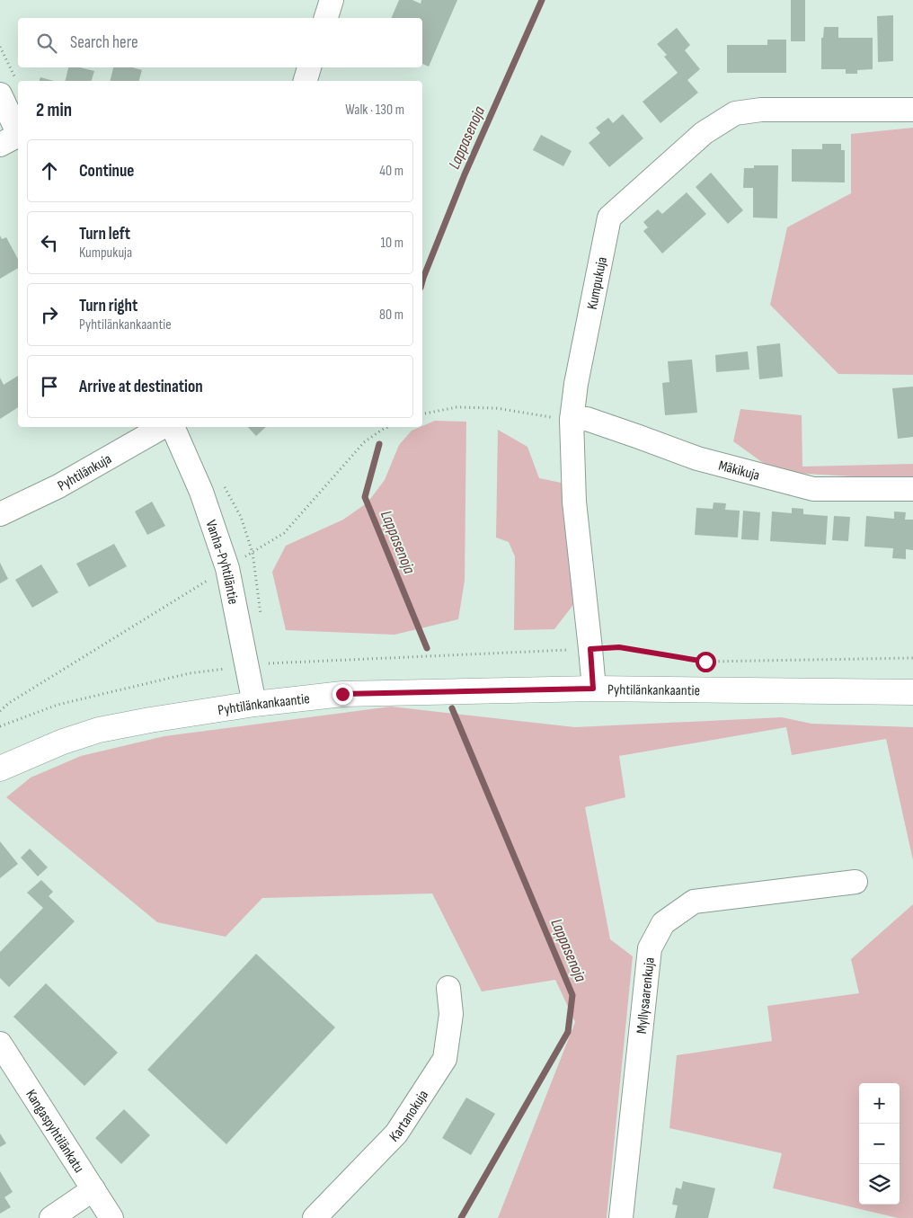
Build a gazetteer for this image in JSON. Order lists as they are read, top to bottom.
{
  "streets": {
    "street": [
      "Kumpukuja",
      "Mäkikuja",
      "Pyhtilänkuja",
      "Vanha-Pyhtiläntie",
      "Pyhtilänkankaantie",
      "Myllysaarenkuja",
      "Kartanokuja",
      "Kangaspyhtilänkatu"
    ]
  },
  "crossings": [
    ["Kumpukuja", "Mäkikuja"],
    ["Kumpukuja", "Pyhtilänkankaantie"],
    ["Vanha-Pyhtiläntie", "Pyhtilänkankaantie"]
  ],
  "water": ["Lappasenoja"],
  "page": {
    "search": "Search here",
    "heading": ["2 min", "Walk · 130 m"],
    "list": [
      ["Continue", "40 m"],
      ["Turn left", "Kumpukuja", "10 m"],
      ["Turn right", "Pyhtilänkankaantie", "80 m"],
      "Arrive at destination"
    ],
    "map_buttons": ["+", "−"]
  }
}
